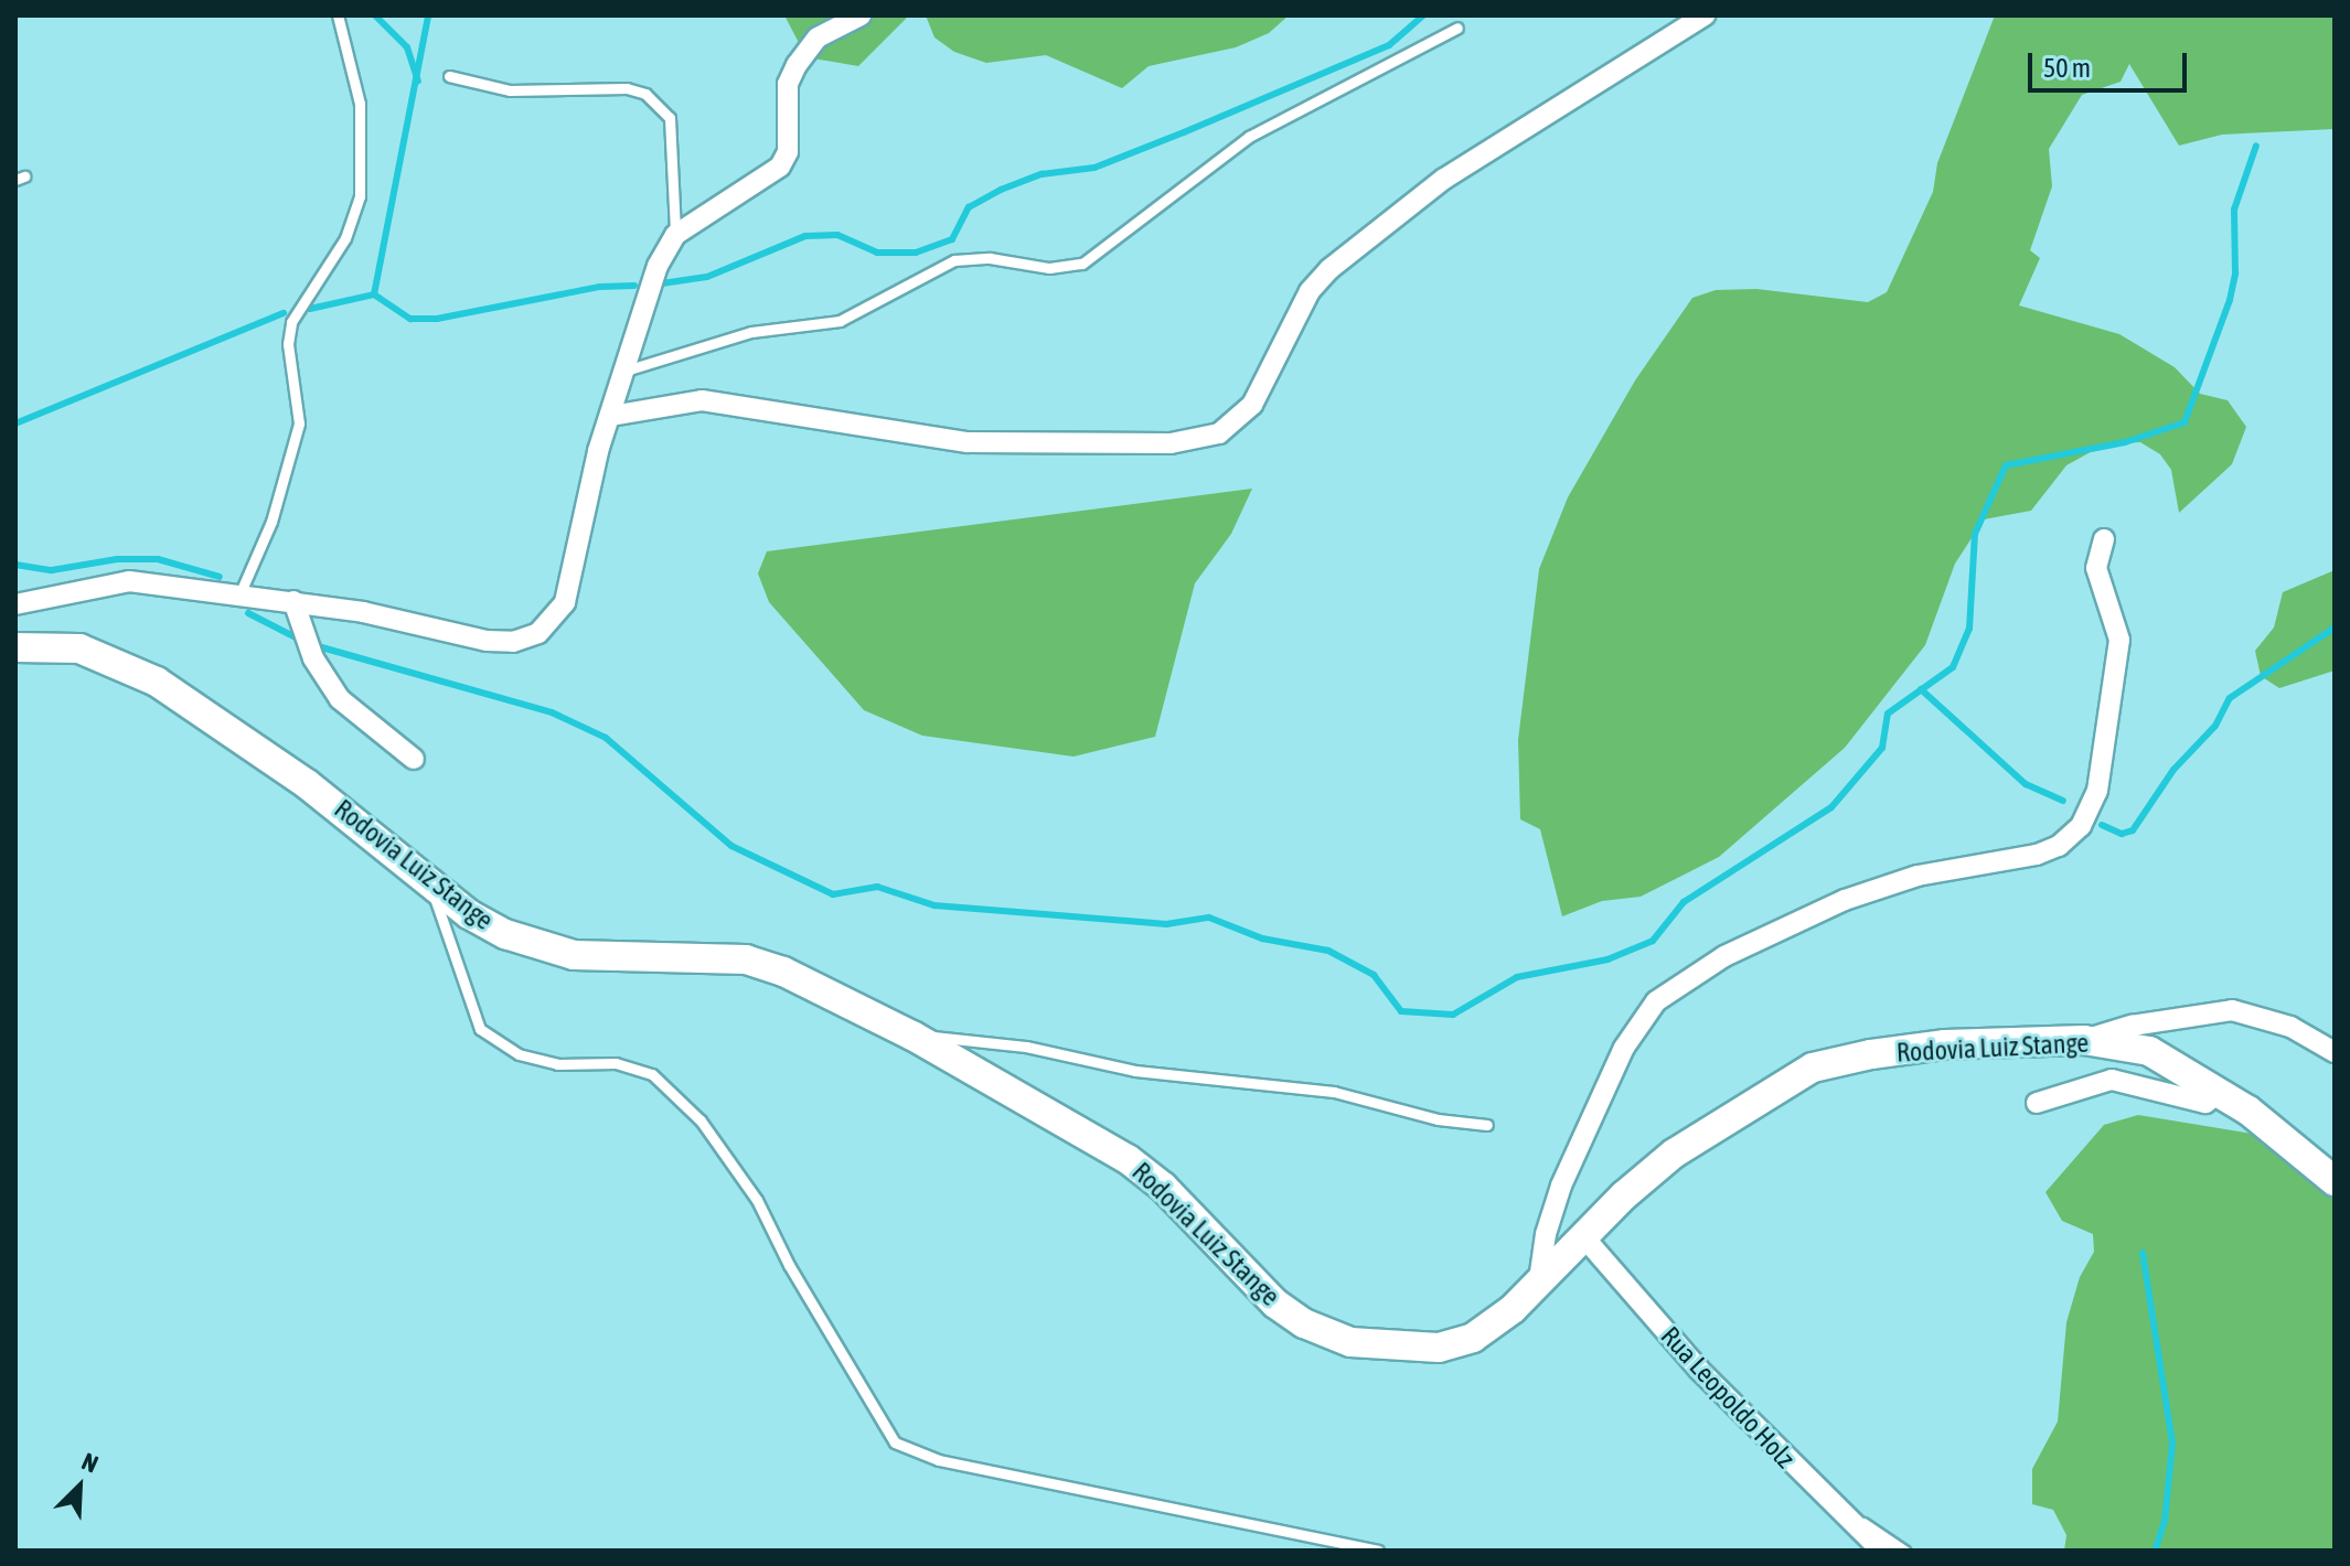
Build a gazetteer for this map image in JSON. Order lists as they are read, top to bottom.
{
  "streets": {
    "street": ["Rodovia Luiz Stange", "Rua Leopoldo Holz"]
  },
  "crossings": [
    ["Rodovia Luiz Stange", "Rua Leopoldo Holz"]
  ],
  "scale_bar": "50 m",
  "north": "top right"
}
